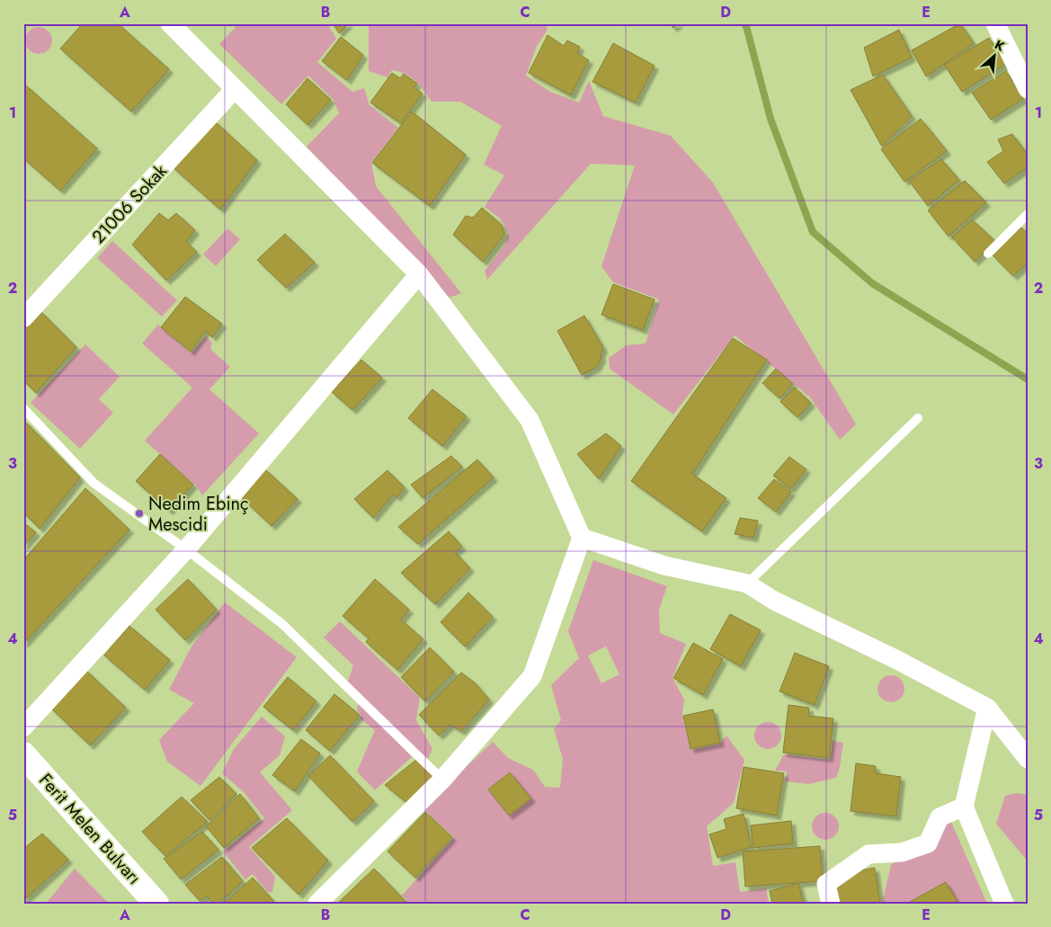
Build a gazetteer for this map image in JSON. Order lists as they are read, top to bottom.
{
  "streets": {
    "main road": ["Ferit Melen Bulvarı"],
    "street": ["21006 Sokak"]
  },
  "places": ["Nedim Ebinç Mescidi"],
  "north": "top right",
  "grid": {
    "columns": [
      "A",
      "B",
      "C",
      "D",
      "E"
    ],
    "rows": [
      "1",
      "2",
      "3",
      "4",
      "5"
    ]
  }
}
